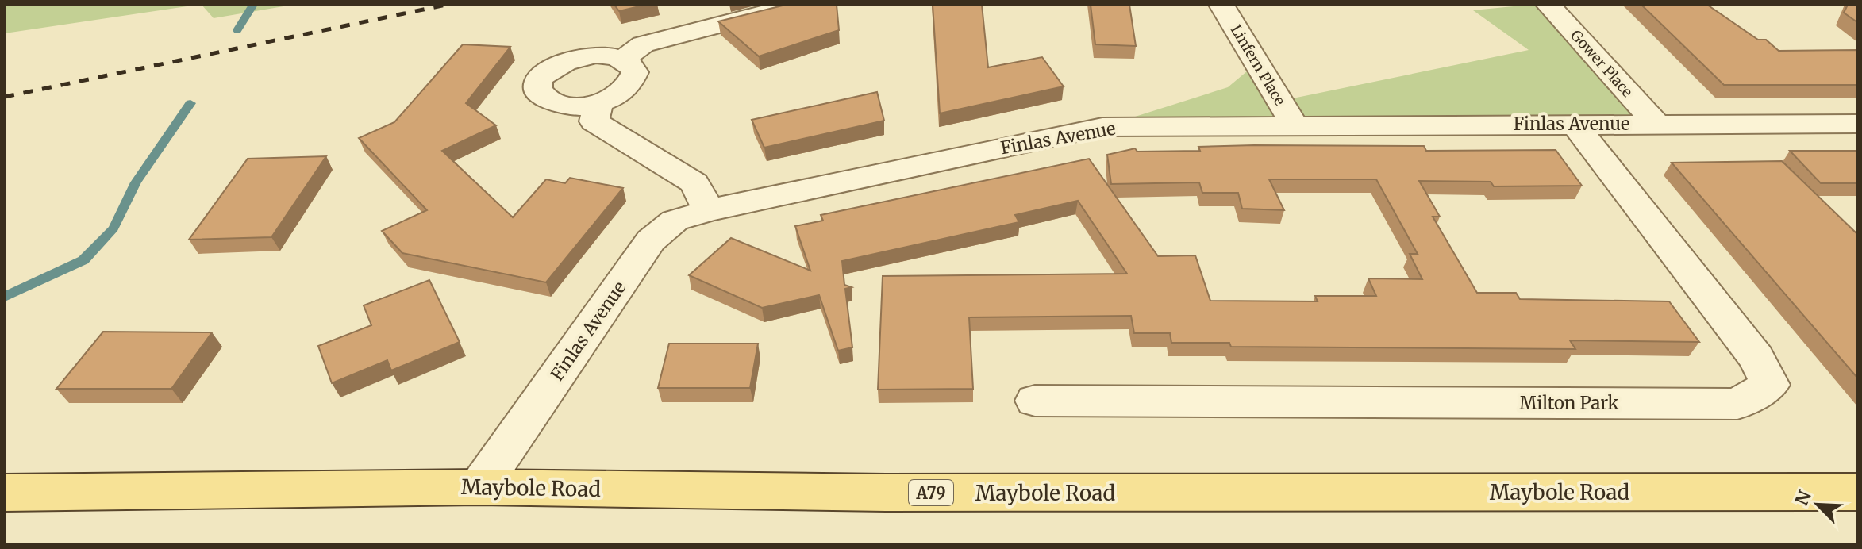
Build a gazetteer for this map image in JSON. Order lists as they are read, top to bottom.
{
  "streets": {
    "main road": ["Maybole Road", "A79"],
    "street": [
      "Gower Place",
      "Linfern Place",
      "Finlas Avenue",
      "Milton Park"
    ]
  },
  "crossings": [
    ["Gower Place", "Finlas Avenue"],
    ["Linfern Place", "Finlas Avenue"],
    ["Finlas Avenue", "Milton Park"],
    ["Finlas Avenue", "Maybole Road"]
  ],
  "north": "top left"
}
